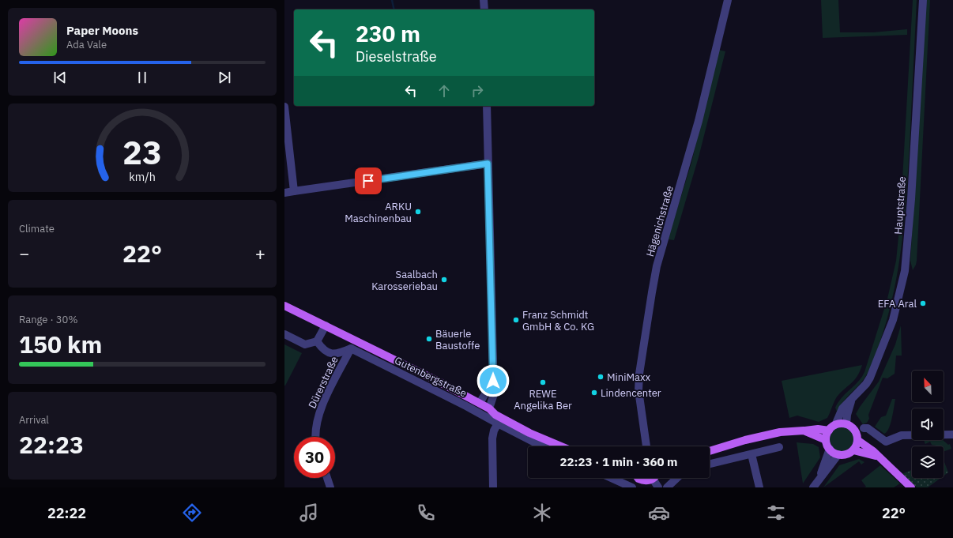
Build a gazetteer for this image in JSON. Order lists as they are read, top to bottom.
{
  "streets": {
    "street": [
      "Hauptstraße",
      "Hägenichstraße",
      "Gutenbergstraße",
      "Dürerstraße"
    ]
  },
  "crossings": [
    ["Gutenbergstraße", "Dürerstraße"]
  ],
  "places": [
    "ARKU Maschinenbau",
    "Saalbach Karosseriebau",
    "EFA Aral",
    "Franz Schmidt GmbH & Co. KG",
    "Bäuerle Baustoffe",
    "MiniMaxx",
    "REWE Angelika Ber",
    "Lindencenter"
  ],
  "north": "top left",
  "page": {
    "turn": ["230 m", "Dieselstraße"],
    "song": ["Paper Moons", "Ada Vale"],
    "tile": [
      "Climate",
      ["Range · 30%", "150 km"],
      ["Arrival", "22:23"]
    ],
    "heat": ["−", "22°", "+"],
    "limit": "30",
    "trip": "22:23 · 1 min · 360 m",
    "tabs": ["22:22", "22°"],
    "gauge": ["23", "km/h"]
  }
}
